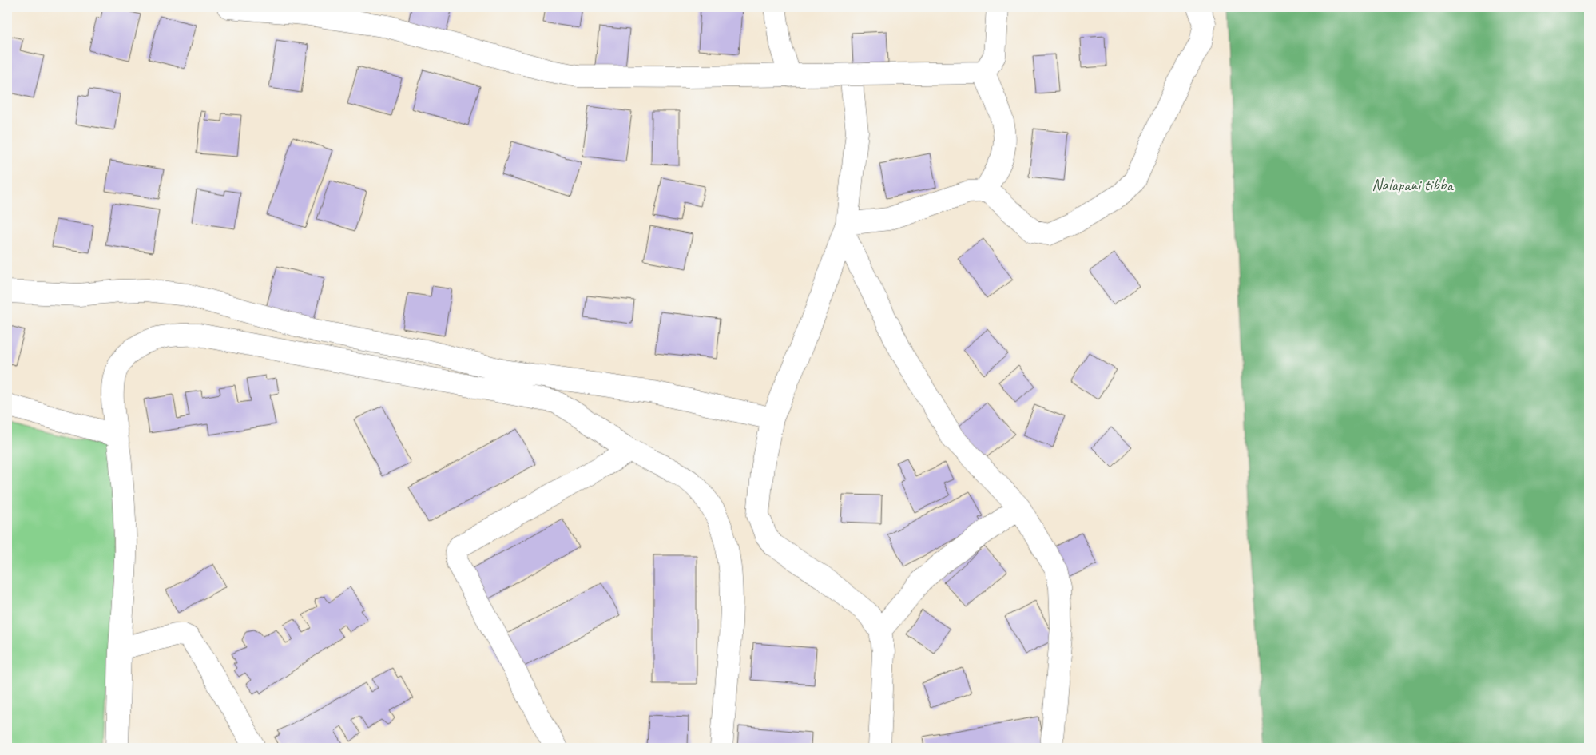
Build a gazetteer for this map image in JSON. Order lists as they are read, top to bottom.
{
  "parks": ["Nalapani tibba"]
}
